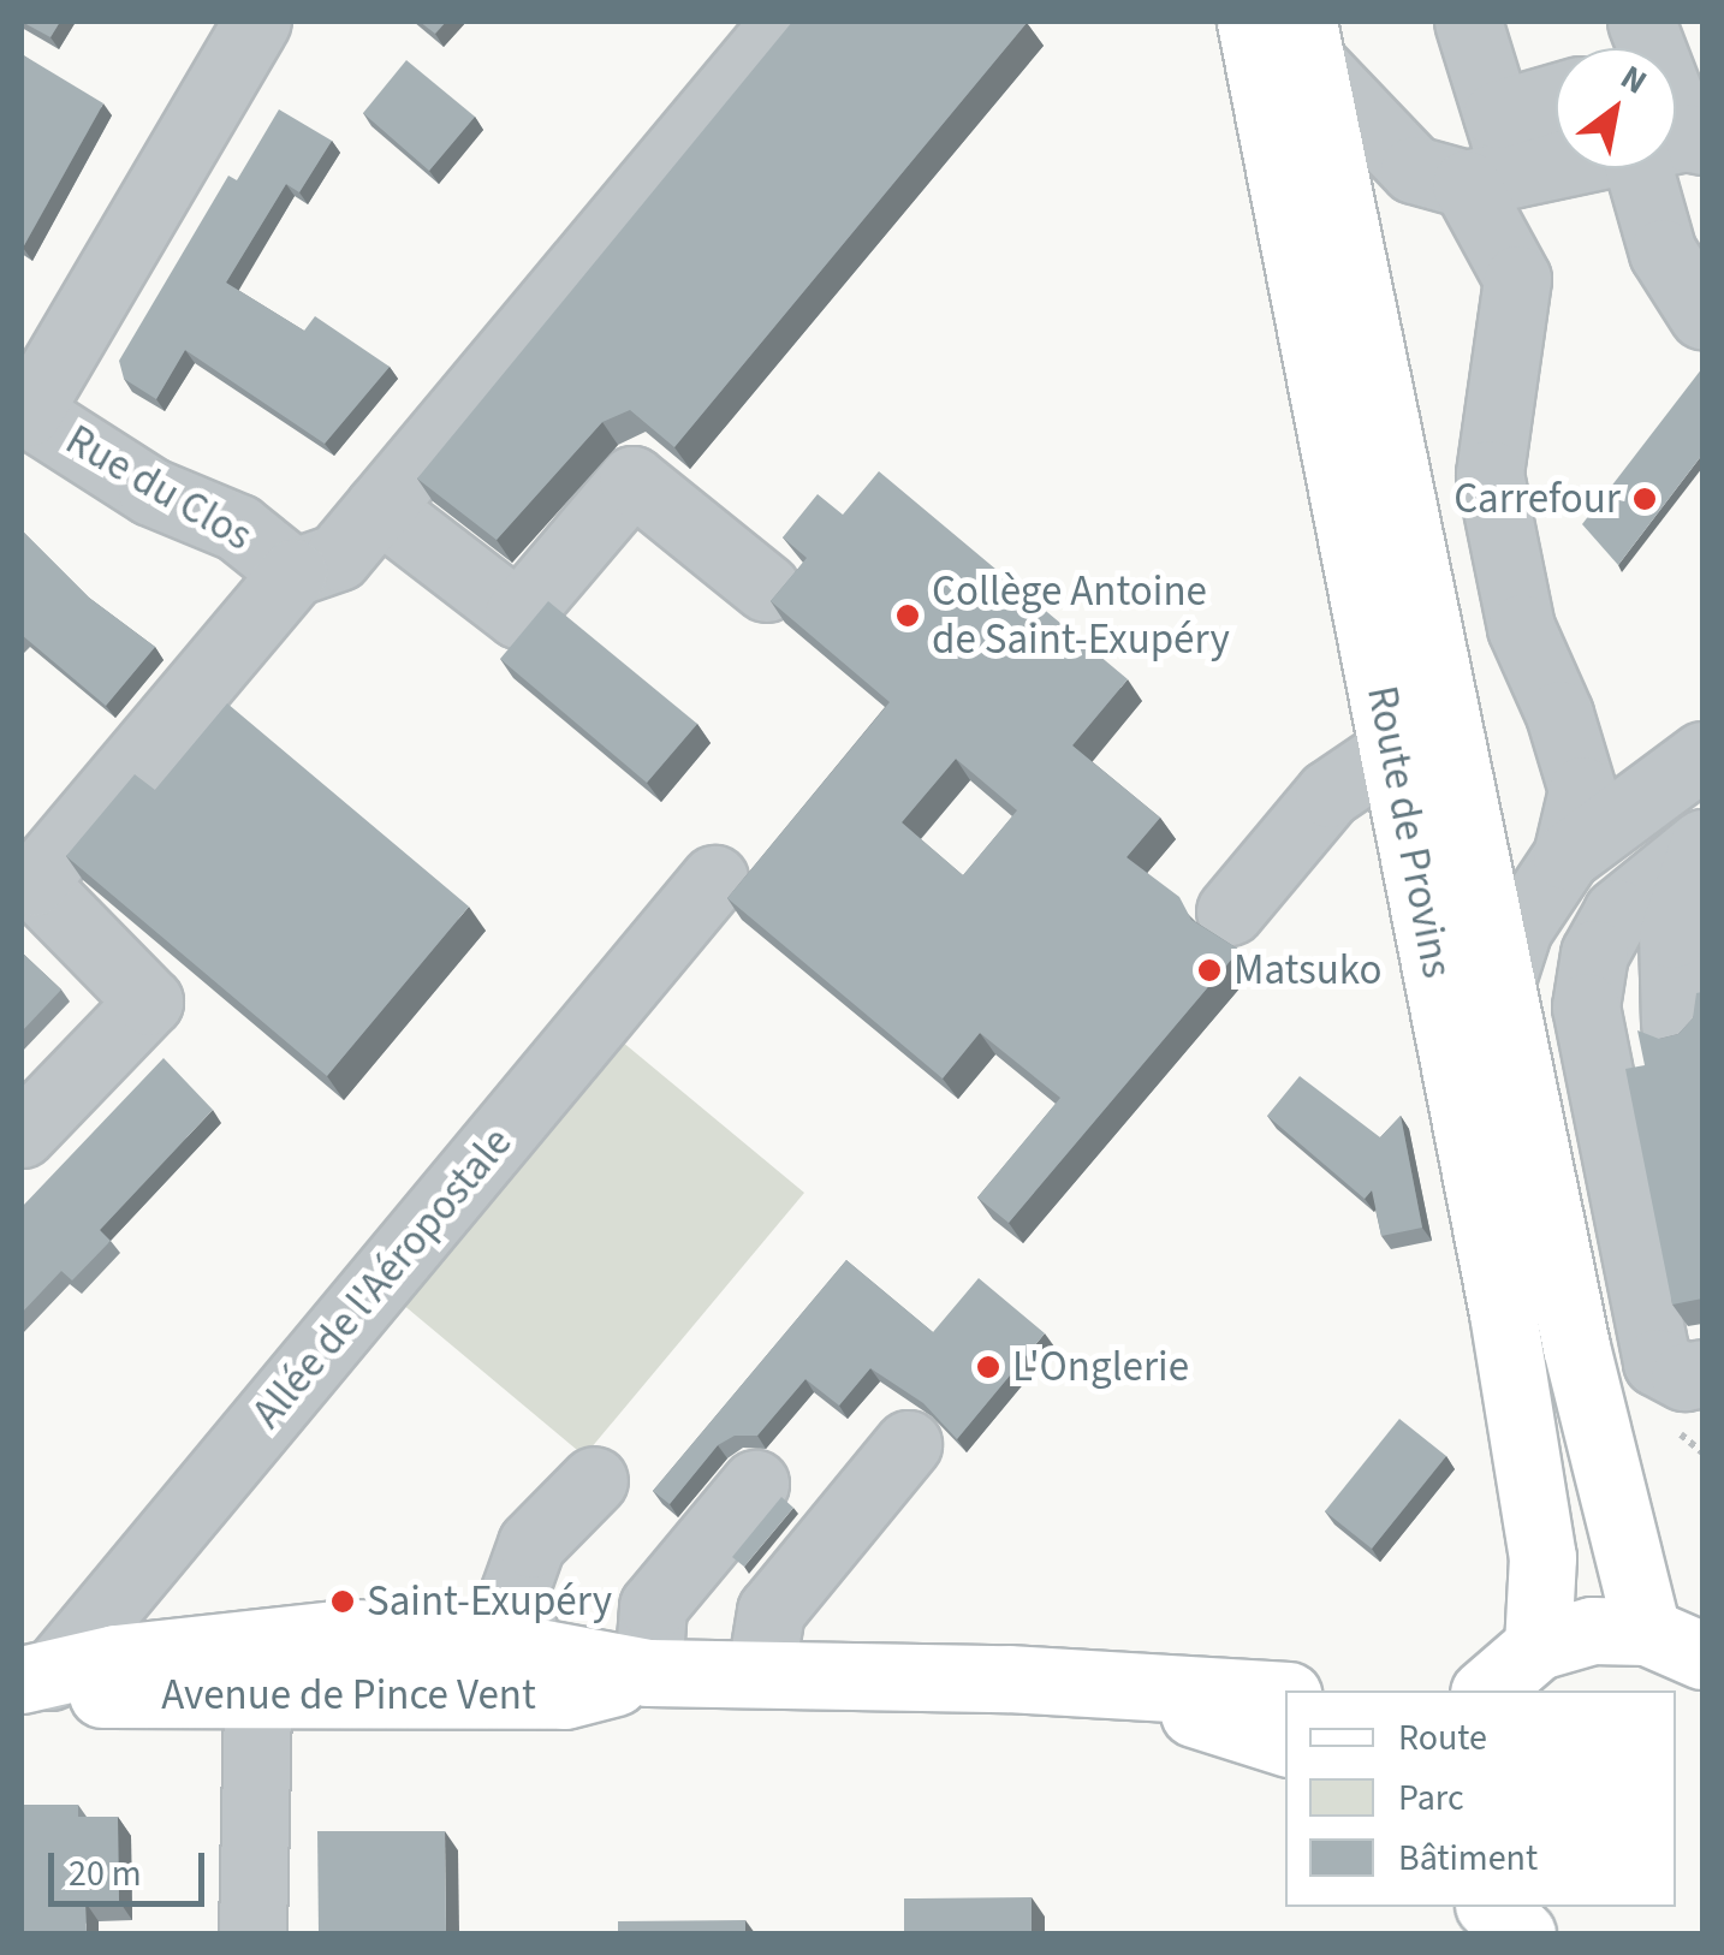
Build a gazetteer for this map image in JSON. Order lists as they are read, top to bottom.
{
  "streets": {
    "main road": ["Route de Provins", "Avenue de Pince Vent"],
    "street": ["Rue du Clos", "Allée de l'Aéropostale"]
  },
  "crossings": [
    ["Allée de l'Aéropostale", "Avenue de Pince Vent"]
  ],
  "places": [
    "Carrefour",
    "Collège Antoine de Saint-Exupéry",
    "Matsuko",
    "L'Onglerie",
    "Saint-Exupéry"
  ],
  "legend": ["Route", "Parc", "Bâtiment"],
  "scale_bar": "20 m",
  "north": "top right"
}
